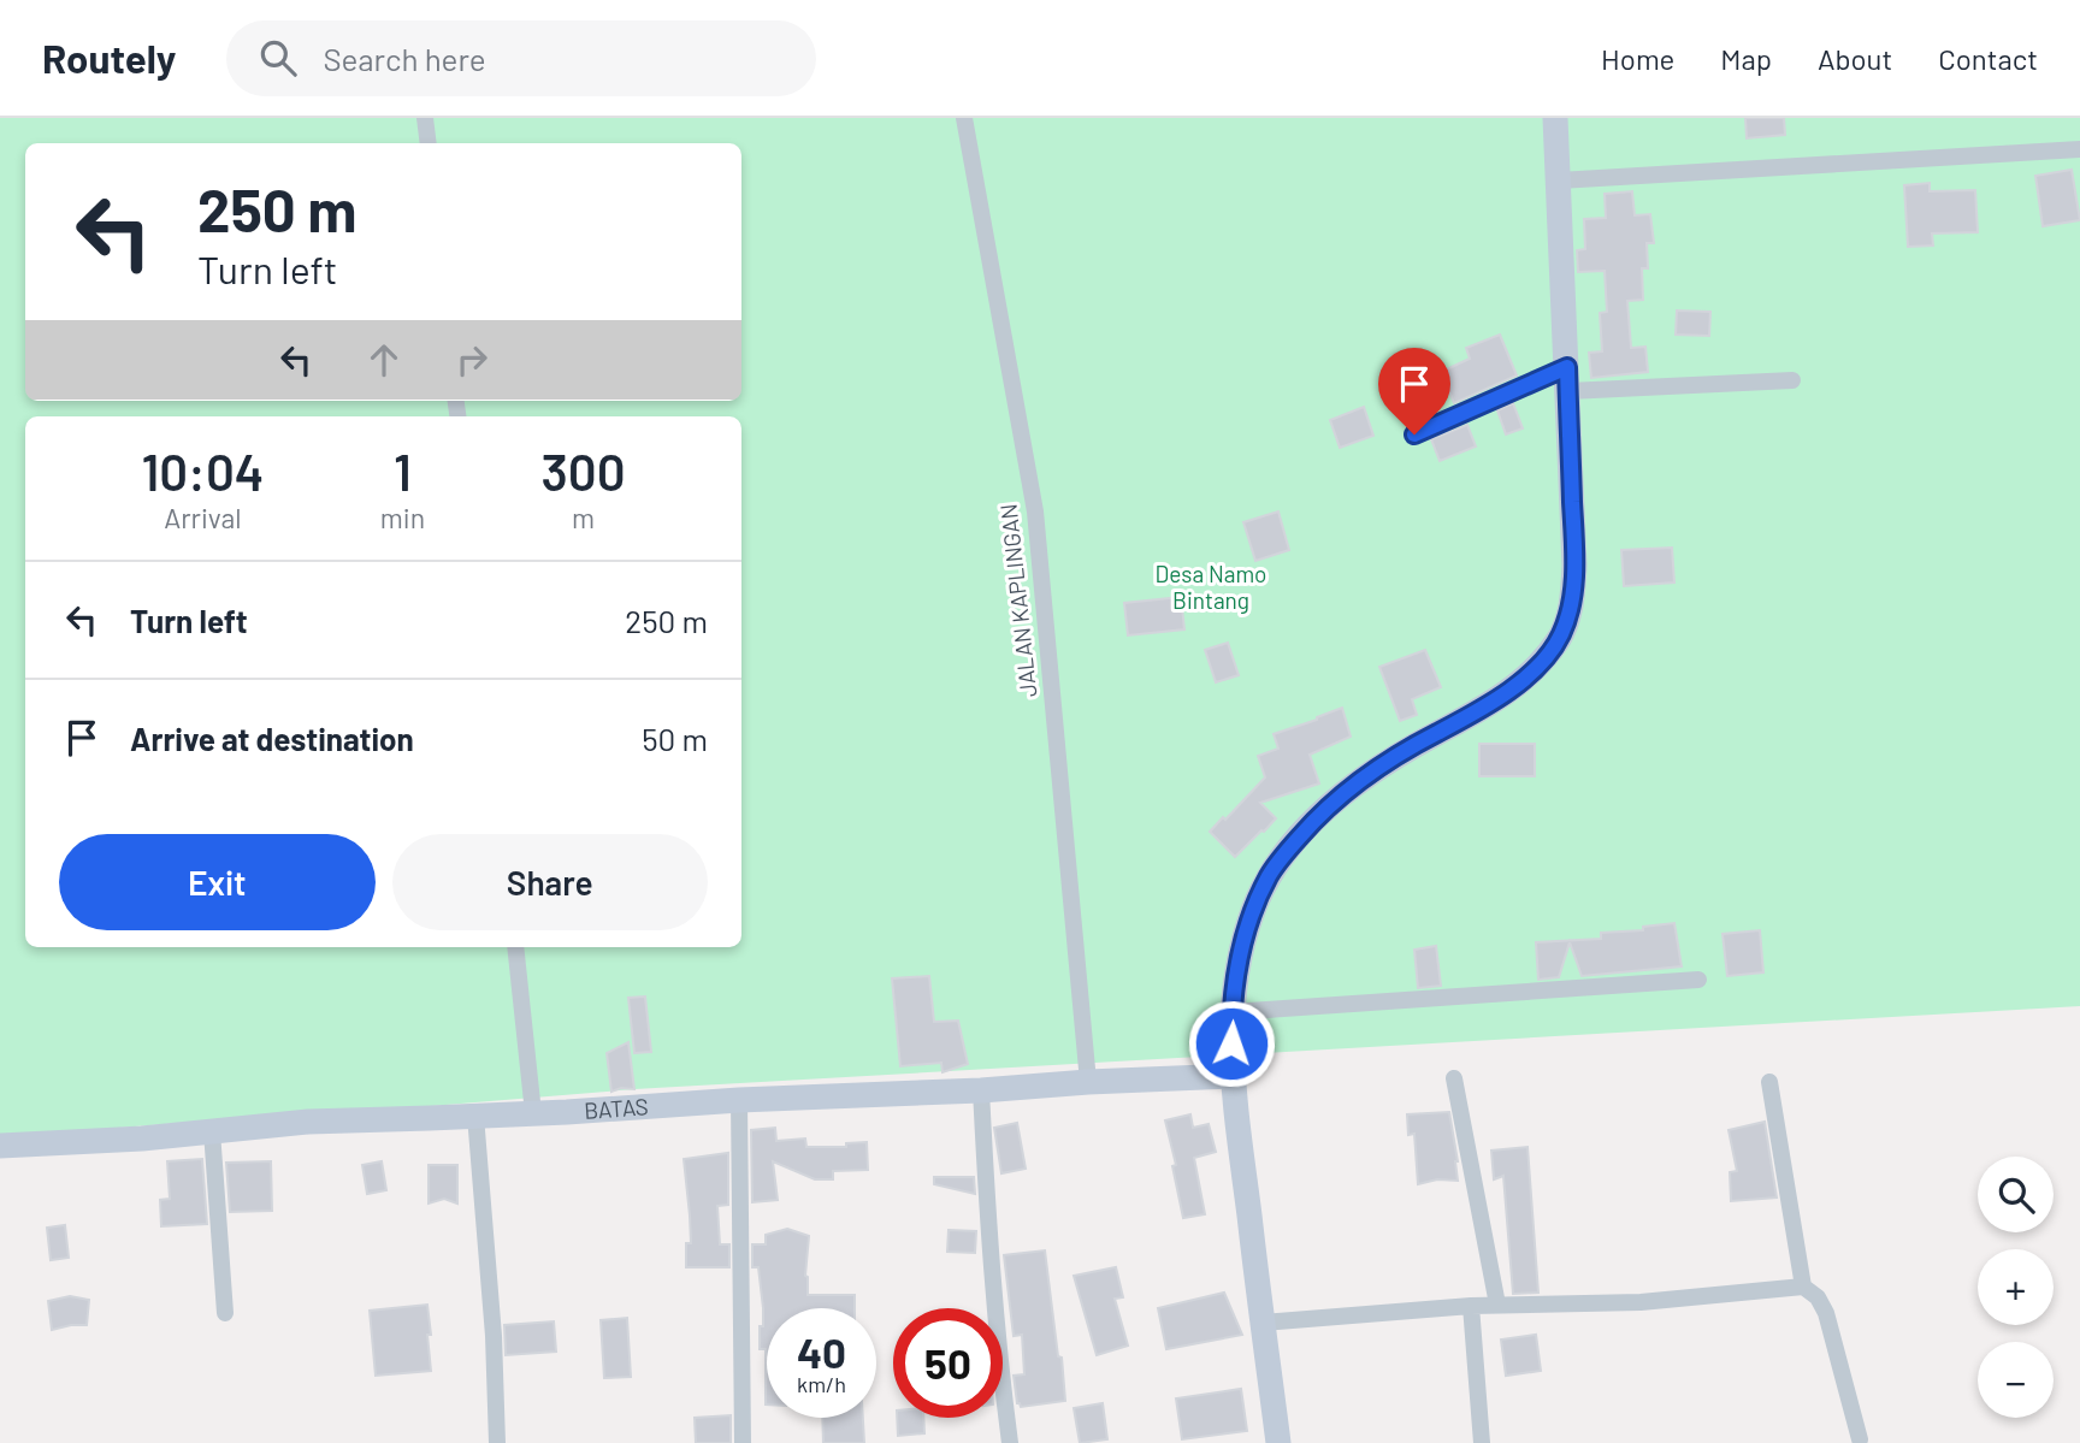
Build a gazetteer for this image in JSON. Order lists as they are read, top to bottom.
{
  "streets": {
    "main road": ["BATAS"],
    "street": ["JALAN KAPLINGAN"]
  },
  "crossings": [
    ["JALAN KAPLINGAN", "BATAS"]
  ],
  "parks": ["Desa Namo Bintang"],
  "page": {
    "header": "Routely",
    "search": "Search here",
    "nav": [
      "Home",
      "Map",
      "About",
      "Contact"
    ],
    "turn": ["250 m", "Turn left"],
    "eta": [
      "10:04",
      "Arrival",
      "1",
      "min",
      "300",
      "m"
    ],
    "list": [
      {
        "name": "Turn left",
        "value": "250 m"
      },
      {
        "name": "Arrive at destination",
        "value": "50 m"
      }
    ],
    "buttons": ["Exit", "Share"],
    "map_buttons": ["+", "−"],
    "speed": "40 km/h",
    "limit": "50"
  }
}
